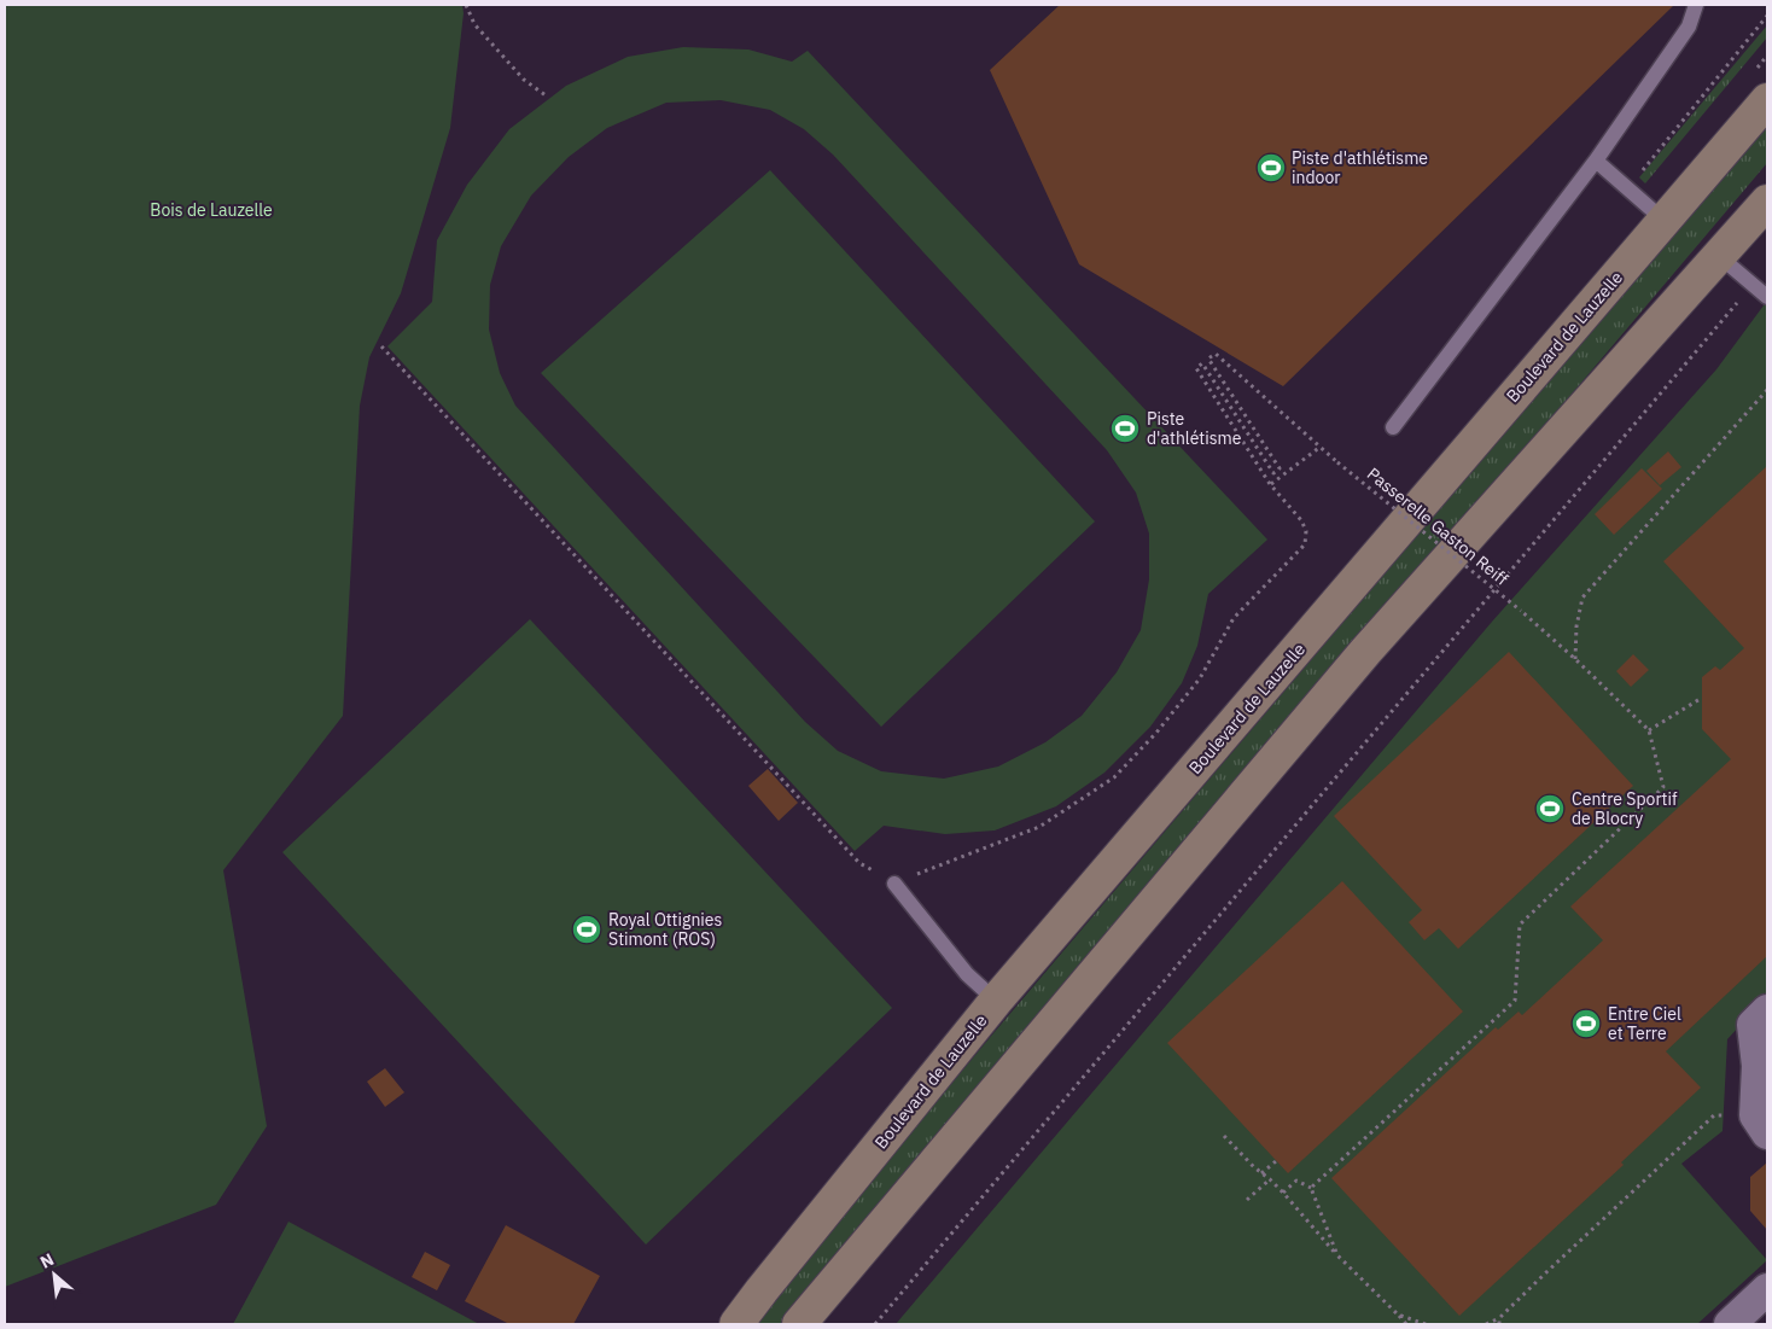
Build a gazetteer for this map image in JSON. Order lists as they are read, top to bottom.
{
  "streets": {
    "main road": ["Boulevard de Lauzelle"],
    "path": ["Passerelle Gaston Reiff"]
  },
  "parks": ["Bois de Lauzelle"],
  "places": {
    "sports": [
      "Piste d'athlétisme indoor",
      "Piste d'athlétisme",
      "Centre Sportif de Blocry",
      "Royal Ottignies Stimont (ROS)",
      "Entre Ciel et Terre"
    ]
  },
  "north": "top left"
}
